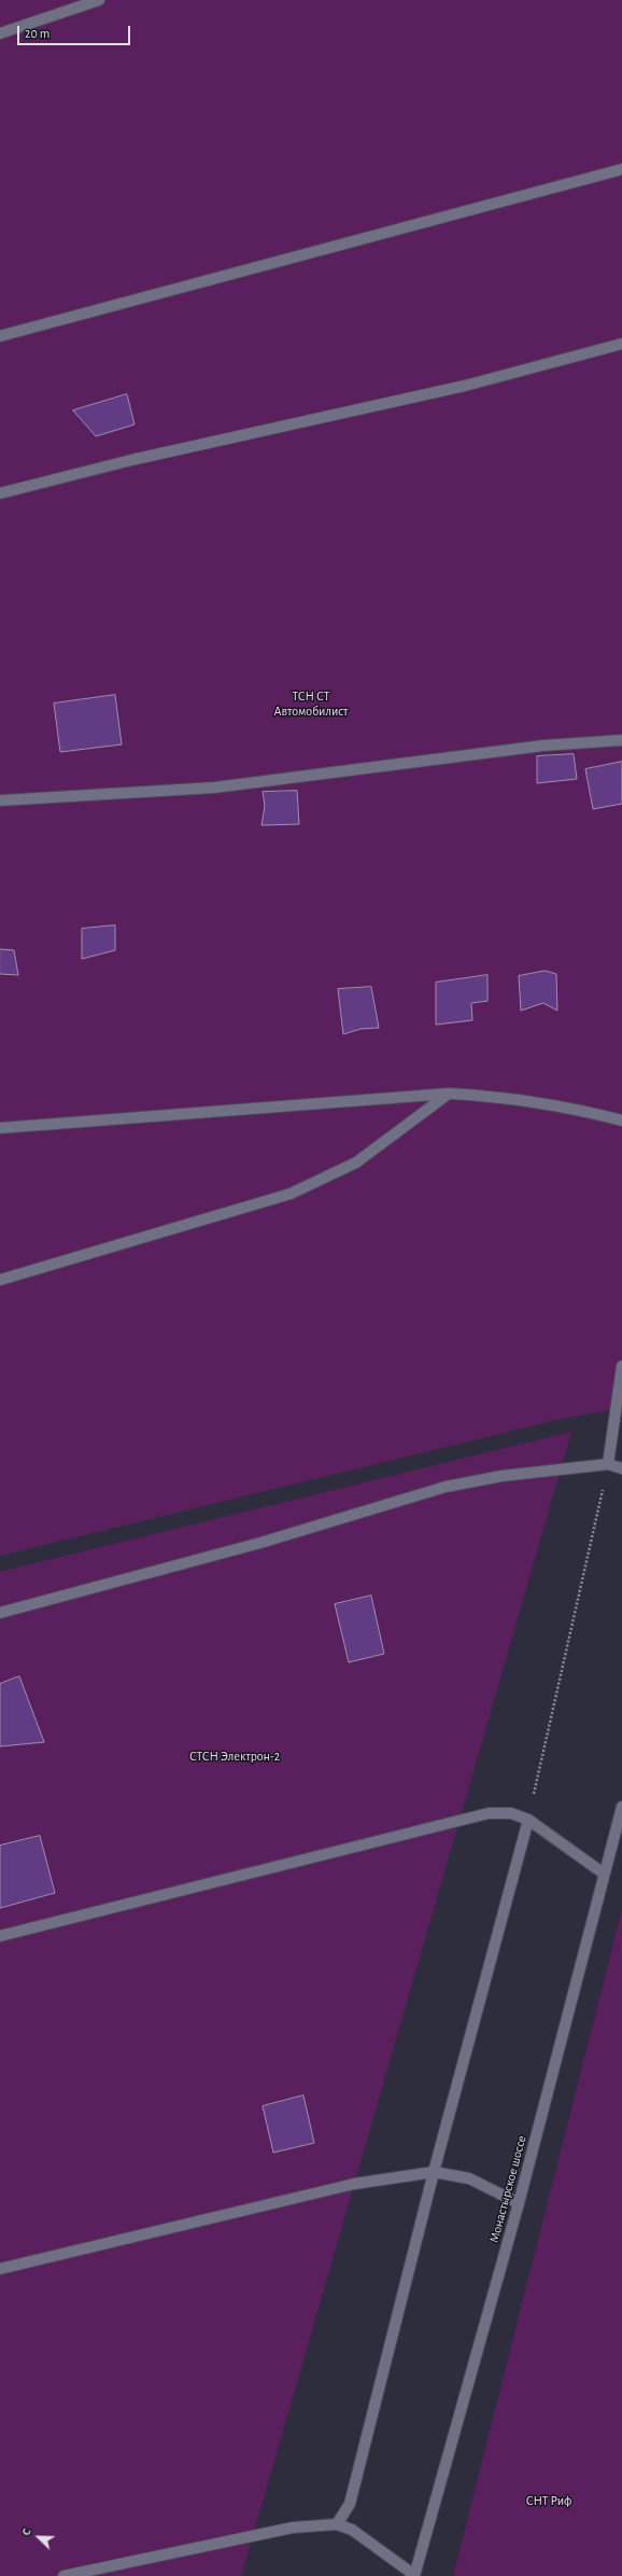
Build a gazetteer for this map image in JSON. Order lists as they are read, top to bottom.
{
  "streets": {
    "street": ["Монастырское шоссе"]
  },
  "parks": ["ТСН СТ Автомобилист", "СТСН Электрон-2", "СНТ Риф"],
  "scale_bar": "20 m",
  "north": "top left"
}
